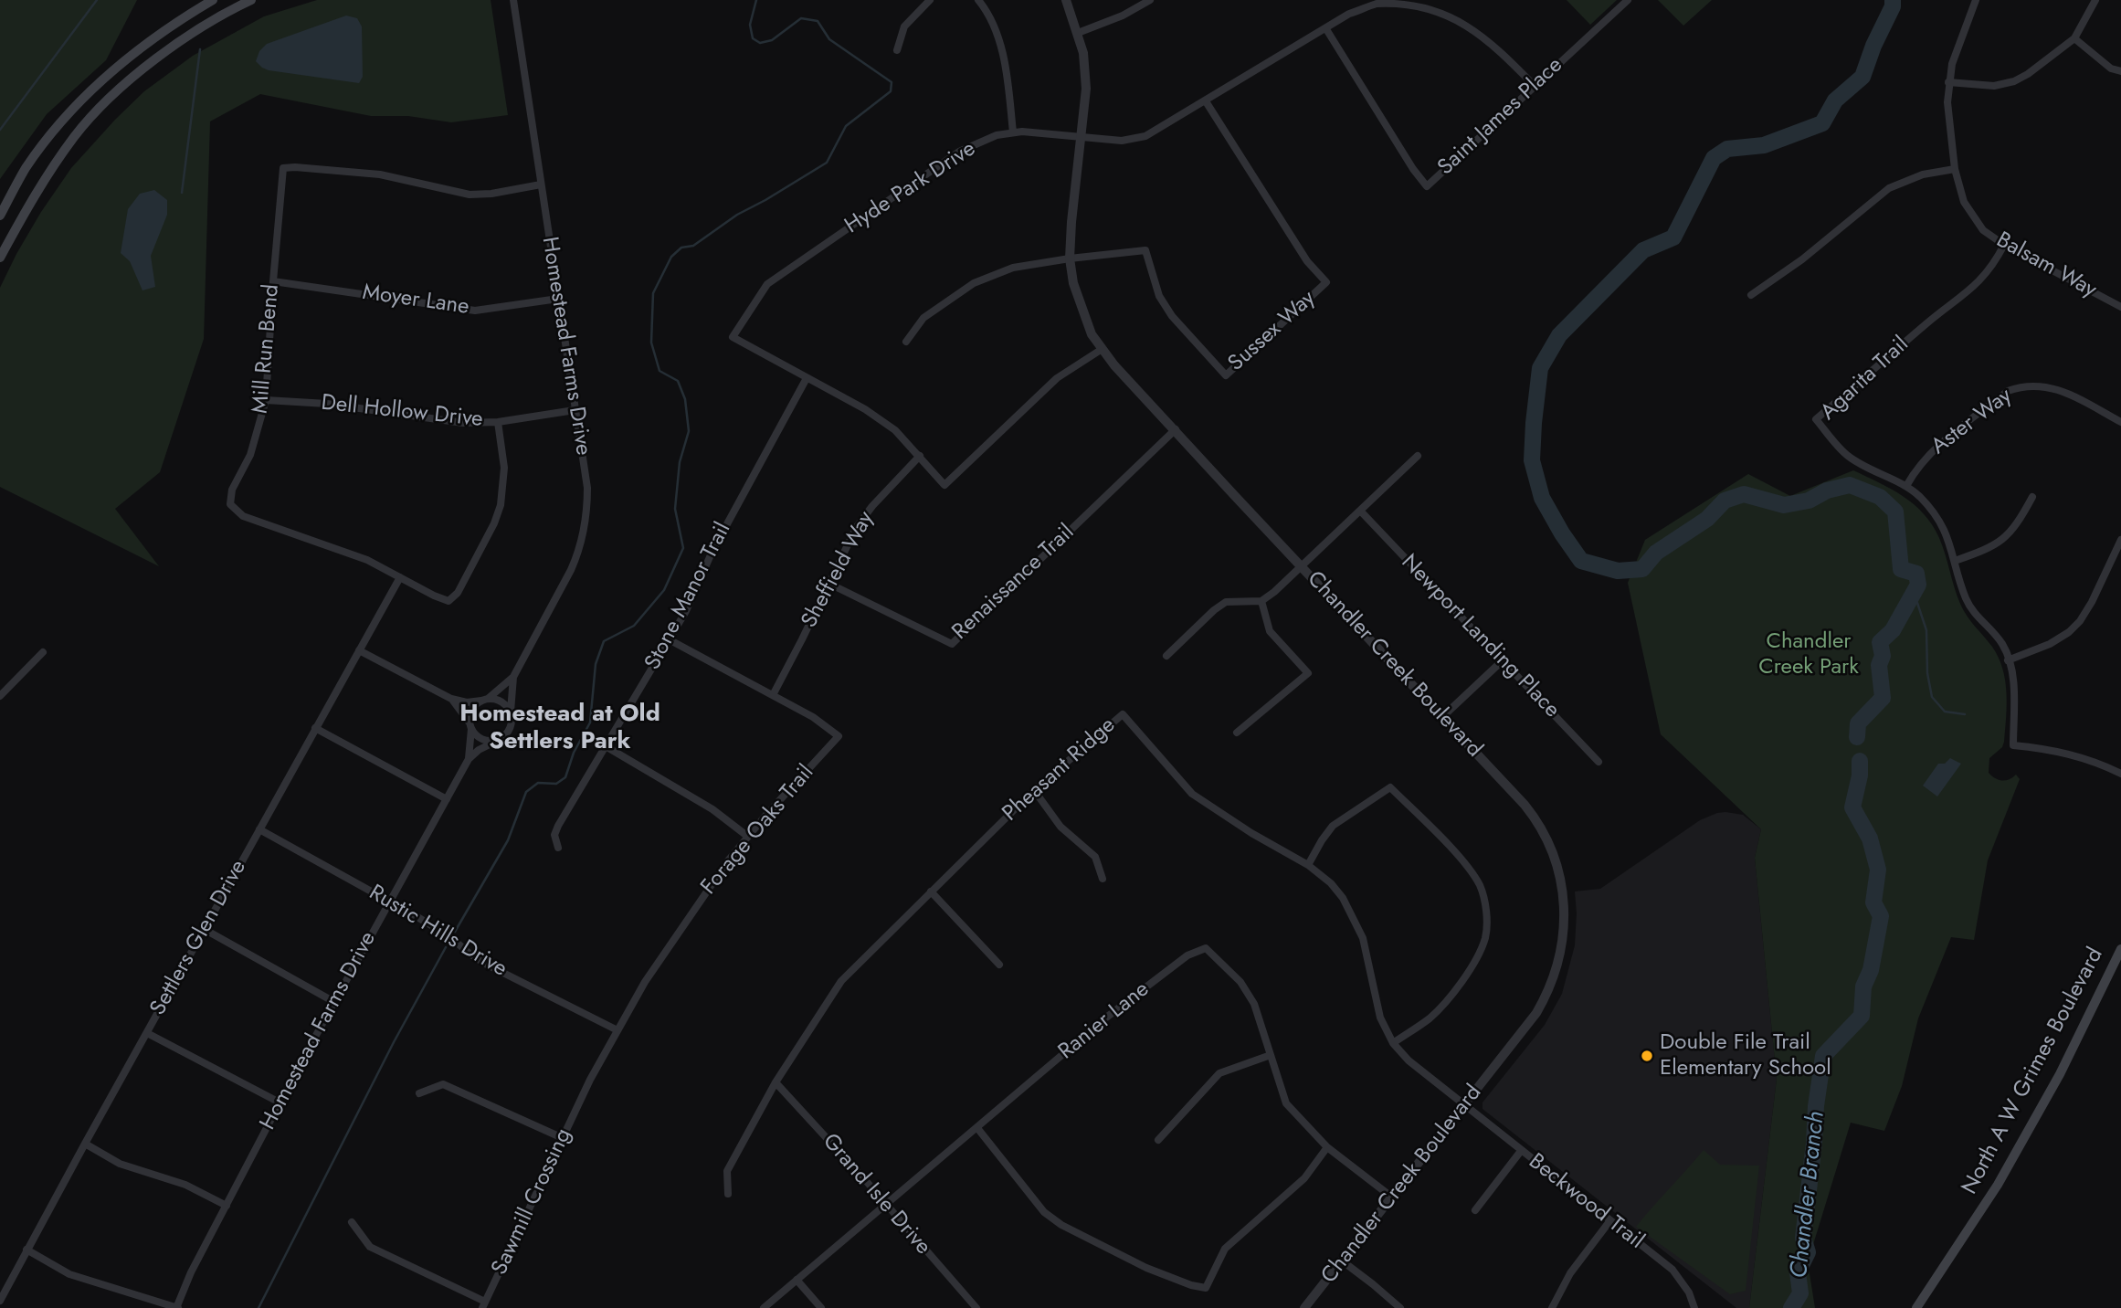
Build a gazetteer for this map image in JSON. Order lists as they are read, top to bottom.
{
  "streets": {
    "main road": ["North A W Grimes Boulevard"],
    "street": [
      "Saint James Place",
      "Hyde Park Drive",
      "Balsam Way",
      "Moyer Lane",
      "Sussex Way",
      "Homestead Farms Drive",
      "Mill Run Bend",
      "Agarita Trail",
      "Dell Hollow Drive",
      "Aster Way",
      "Sheffield Way",
      "Renaissance Trail",
      "Stone Manor Trail",
      "Newport Landing Place",
      "Chandler Creek Boulevard",
      "Pheasant Ridge",
      "Forage Oaks Trail",
      "Rustic Hills Drive",
      "Settlers Glen Drive",
      "Ranier Lane",
      "Grand Isle Drive",
      "Sawmill Crossing",
      "Beckwood Trail"
    ]
  },
  "crossings": [
    ["Saint James Place", "Hyde Park Drive"],
    ["Hyde Park Drive", "Sussex Way"],
    ["Hyde Park Drive", "Sheffield Way"],
    ["Hyde Park Drive", "Stone Manor Trail"],
    ["Hyde Park Drive", "Chandler Creek Boulevard"],
    ["Balsam Way", "Agarita Trail"],
    ["Moyer Lane", "Homestead Farms Drive"],
    ["Moyer Lane", "Mill Run Bend"],
    ["Sussex Way", "Chandler Creek Boulevard"],
    ["Homestead Farms Drive", "Mill Run Bend"],
    ["Homestead Farms Drive", "Dell Hollow Drive"],
    ["Homestead Farms Drive", "Rustic Hills Drive"],
    ["Mill Run Bend", "Dell Hollow Drive"],
    ["Mill Run Bend", "Settlers Glen Drive"],
    ["Agarita Trail", "Aster Way"],
    ["Sheffield Way", "Renaissance Trail"],
    ["Sheffield Way", "Forage Oaks Trail"],
    ["Renaissance Trail", "Chandler Creek Boulevard"],
    ["Stone Manor Trail", "Forage Oaks Trail"],
    ["Chandler Creek Boulevard", "Pheasant Ridge"],
    ["Chandler Creek Boulevard", "Ranier Lane"],
    ["Chandler Creek Boulevard", "Beckwood Trail"],
    ["Pheasant Ridge", "Grand Isle Drive"],
    ["Pheasant Ridge", "Beckwood Trail"],
    ["Forage Oaks Trail", "Rustic Hills Drive"],
    ["Forage Oaks Trail", "Sawmill Crossing"],
    ["Rustic Hills Drive", "Settlers Glen Drive"],
    ["Ranier Lane", "Grand Isle Drive"]
  ],
  "districts": ["Homestead at Old Settlers Park"],
  "water": ["Chandler Branch"],
  "parks": ["Chandler Creek Park"],
  "places": ["Double File Trail Elementary School"]
}
